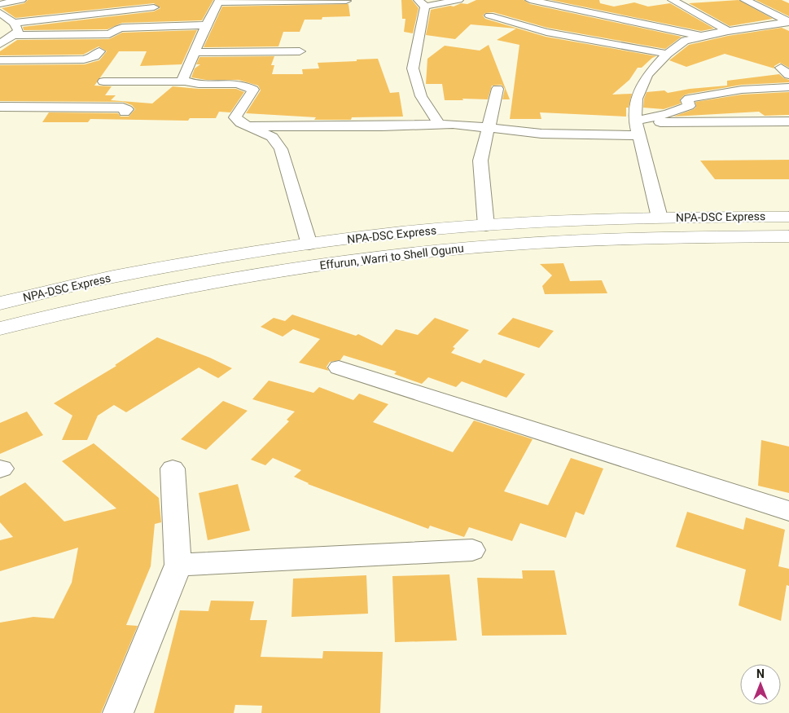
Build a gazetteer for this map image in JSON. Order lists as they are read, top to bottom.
{
  "streets": {
    "main road": ["NPA-DSC Express", "Effurun, Warri to Shell Ogunu"]
  },
  "north": "top"
}
